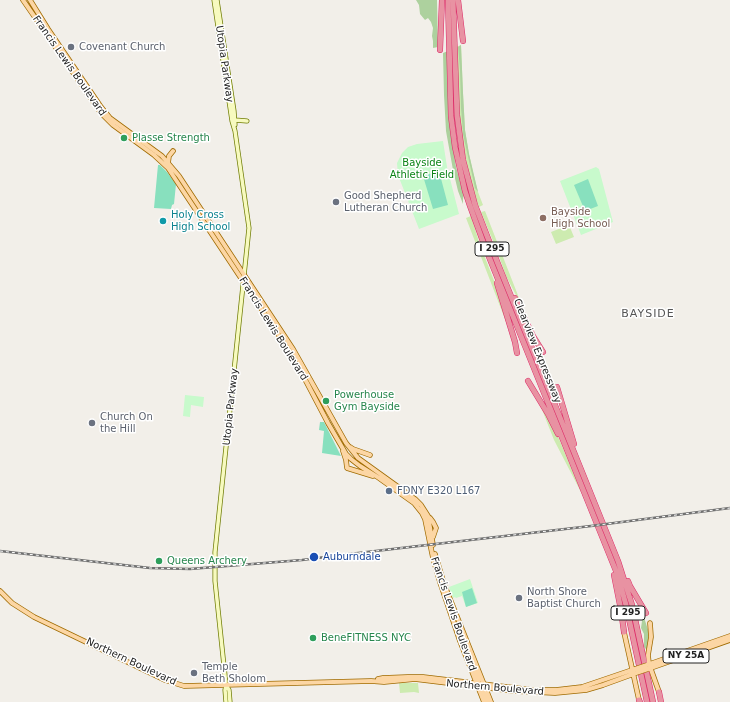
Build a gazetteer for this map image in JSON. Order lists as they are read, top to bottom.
{
  "streets": {
    "highway": ["I 295", "Clearview Expressway"],
    "main road": [
      "Utopia Parkway",
      "Francis Lewis Boulevard",
      "NY 25A",
      "Northern Boulevard"
    ]
  },
  "crossings": [
    ["Utopia Parkway", "Francis Lewis Boulevard"],
    ["Utopia Parkway", "Northern Boulevard"],
    ["Francis Lewis Boulevard", "Northern Boulevard"]
  ],
  "districts": ["BAYSIDE"],
  "parks": ["Bayside Athletic Field"],
  "places": [
    "Covenant Church",
    "Plasse Strength",
    "Good Shepherd Lutheran Church",
    "Bayside High School",
    "Holy Cross High School",
    "Powerhouse Gym Bayside",
    "Church On the Hill",
    "FDNY E320 L167",
    "Auburndale",
    "Queens Archery",
    "North Shore Baptist Church",
    "BeneFITNESS NYC",
    "Temple Beth Sholom"
  ]
}
